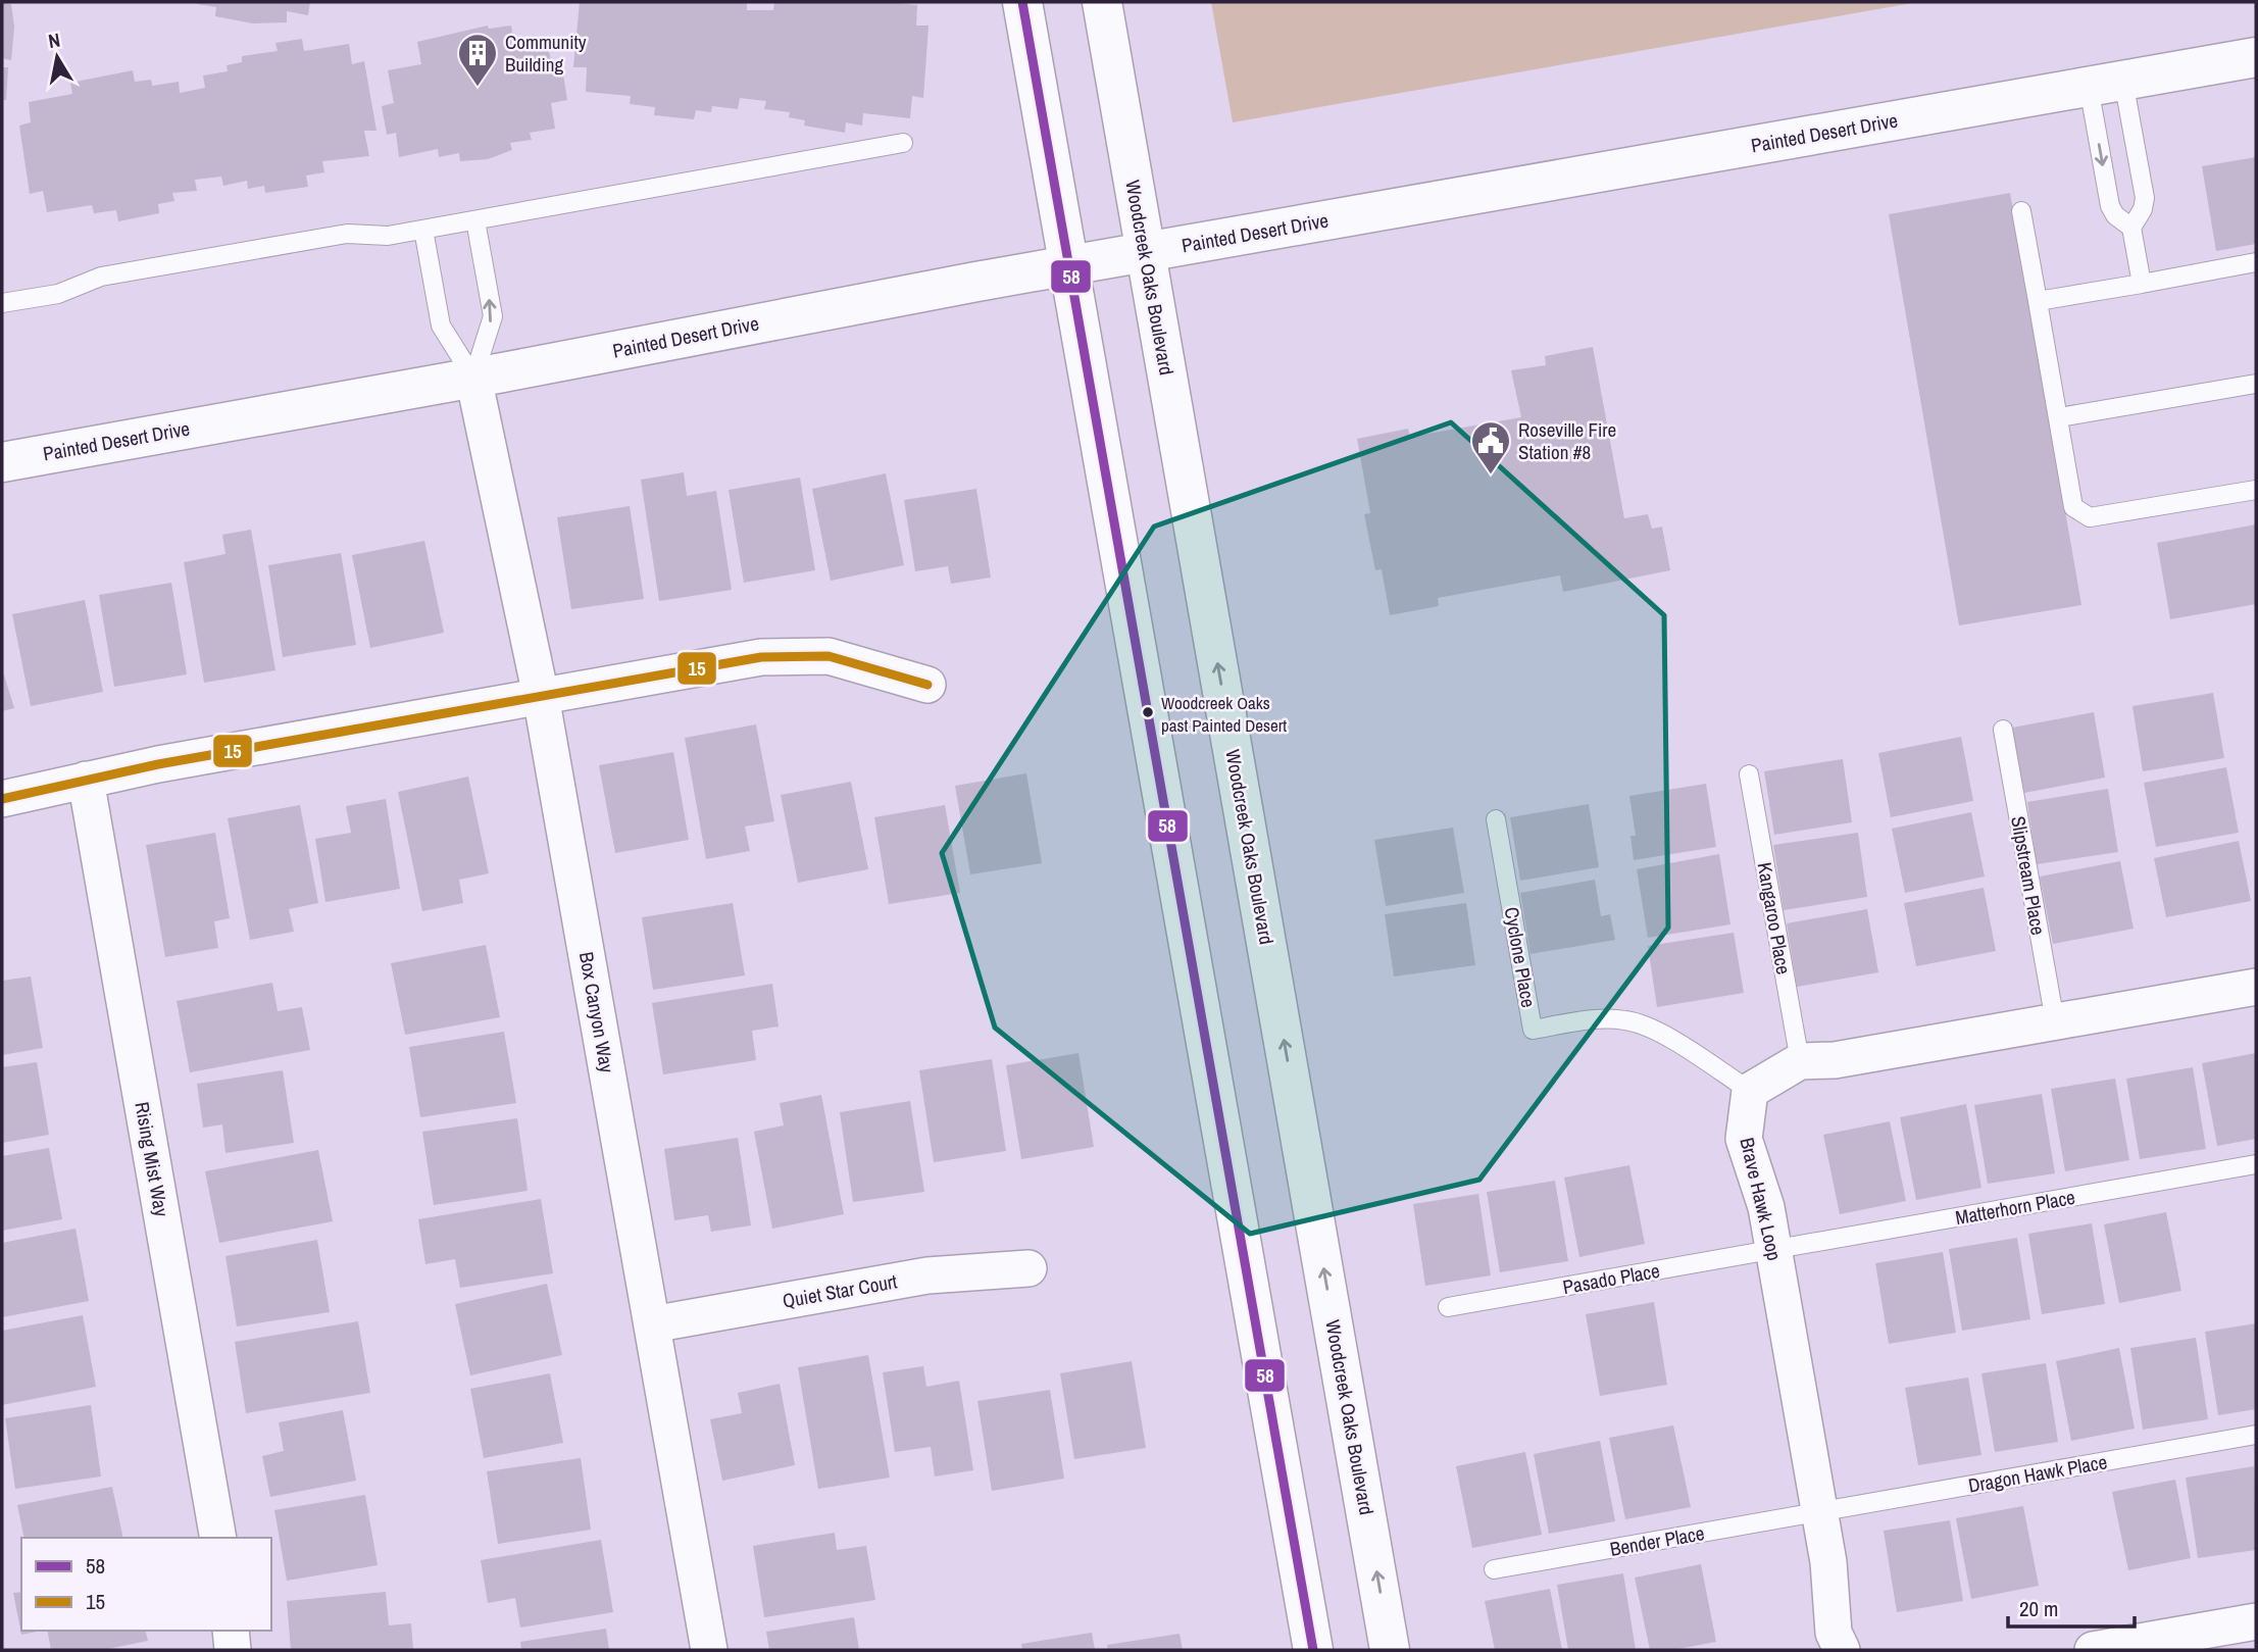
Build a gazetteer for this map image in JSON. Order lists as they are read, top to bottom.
{
  "streets": {
    "main road": ["Painted Desert Drive", "Woodcreek Oaks Boulevard"],
    "street": [
      "Box Canyon Way",
      "Rising Mist Way",
      "Brave Hawk Loop",
      "Quiet Star Court"
    ],
    "lane": [
      "Slipstream Place",
      "Kangaroo Place",
      "Cyclone Place",
      "Matterhorn Place",
      "Pasado Place",
      "Dragon Hawk Place",
      "Bender Place"
    ]
  },
  "crossings": [
    ["Painted Desert Drive", "Woodcreek Oaks Boulevard"],
    ["Painted Desert Drive", "Box Canyon Way"],
    ["Cyclone Place", "Brave Hawk Loop"],
    ["Box Canyon Way", "Quiet Star Court"],
    ["Brave Hawk Loop", "Matterhorn Place"],
    ["Brave Hawk Loop", "Pasado Place"],
    ["Brave Hawk Loop", "Dragon Hawk Place"],
    ["Brave Hawk Loop", "Bender Place"],
    ["Matterhorn Place", "Pasado Place"],
    ["Dragon Hawk Place", "Bender Place"]
  ],
  "places": {
    "building": ["Community Building"],
    "public building": ["Roseville Fire Station #8"],
    "other": ["Woodcreek Oaks past Painted Desert"]
  },
  "lines": ["transit line 58", "transit line 15"],
  "legend": ["58", "15"],
  "scale_bar": "20 m",
  "north": "top"
}
